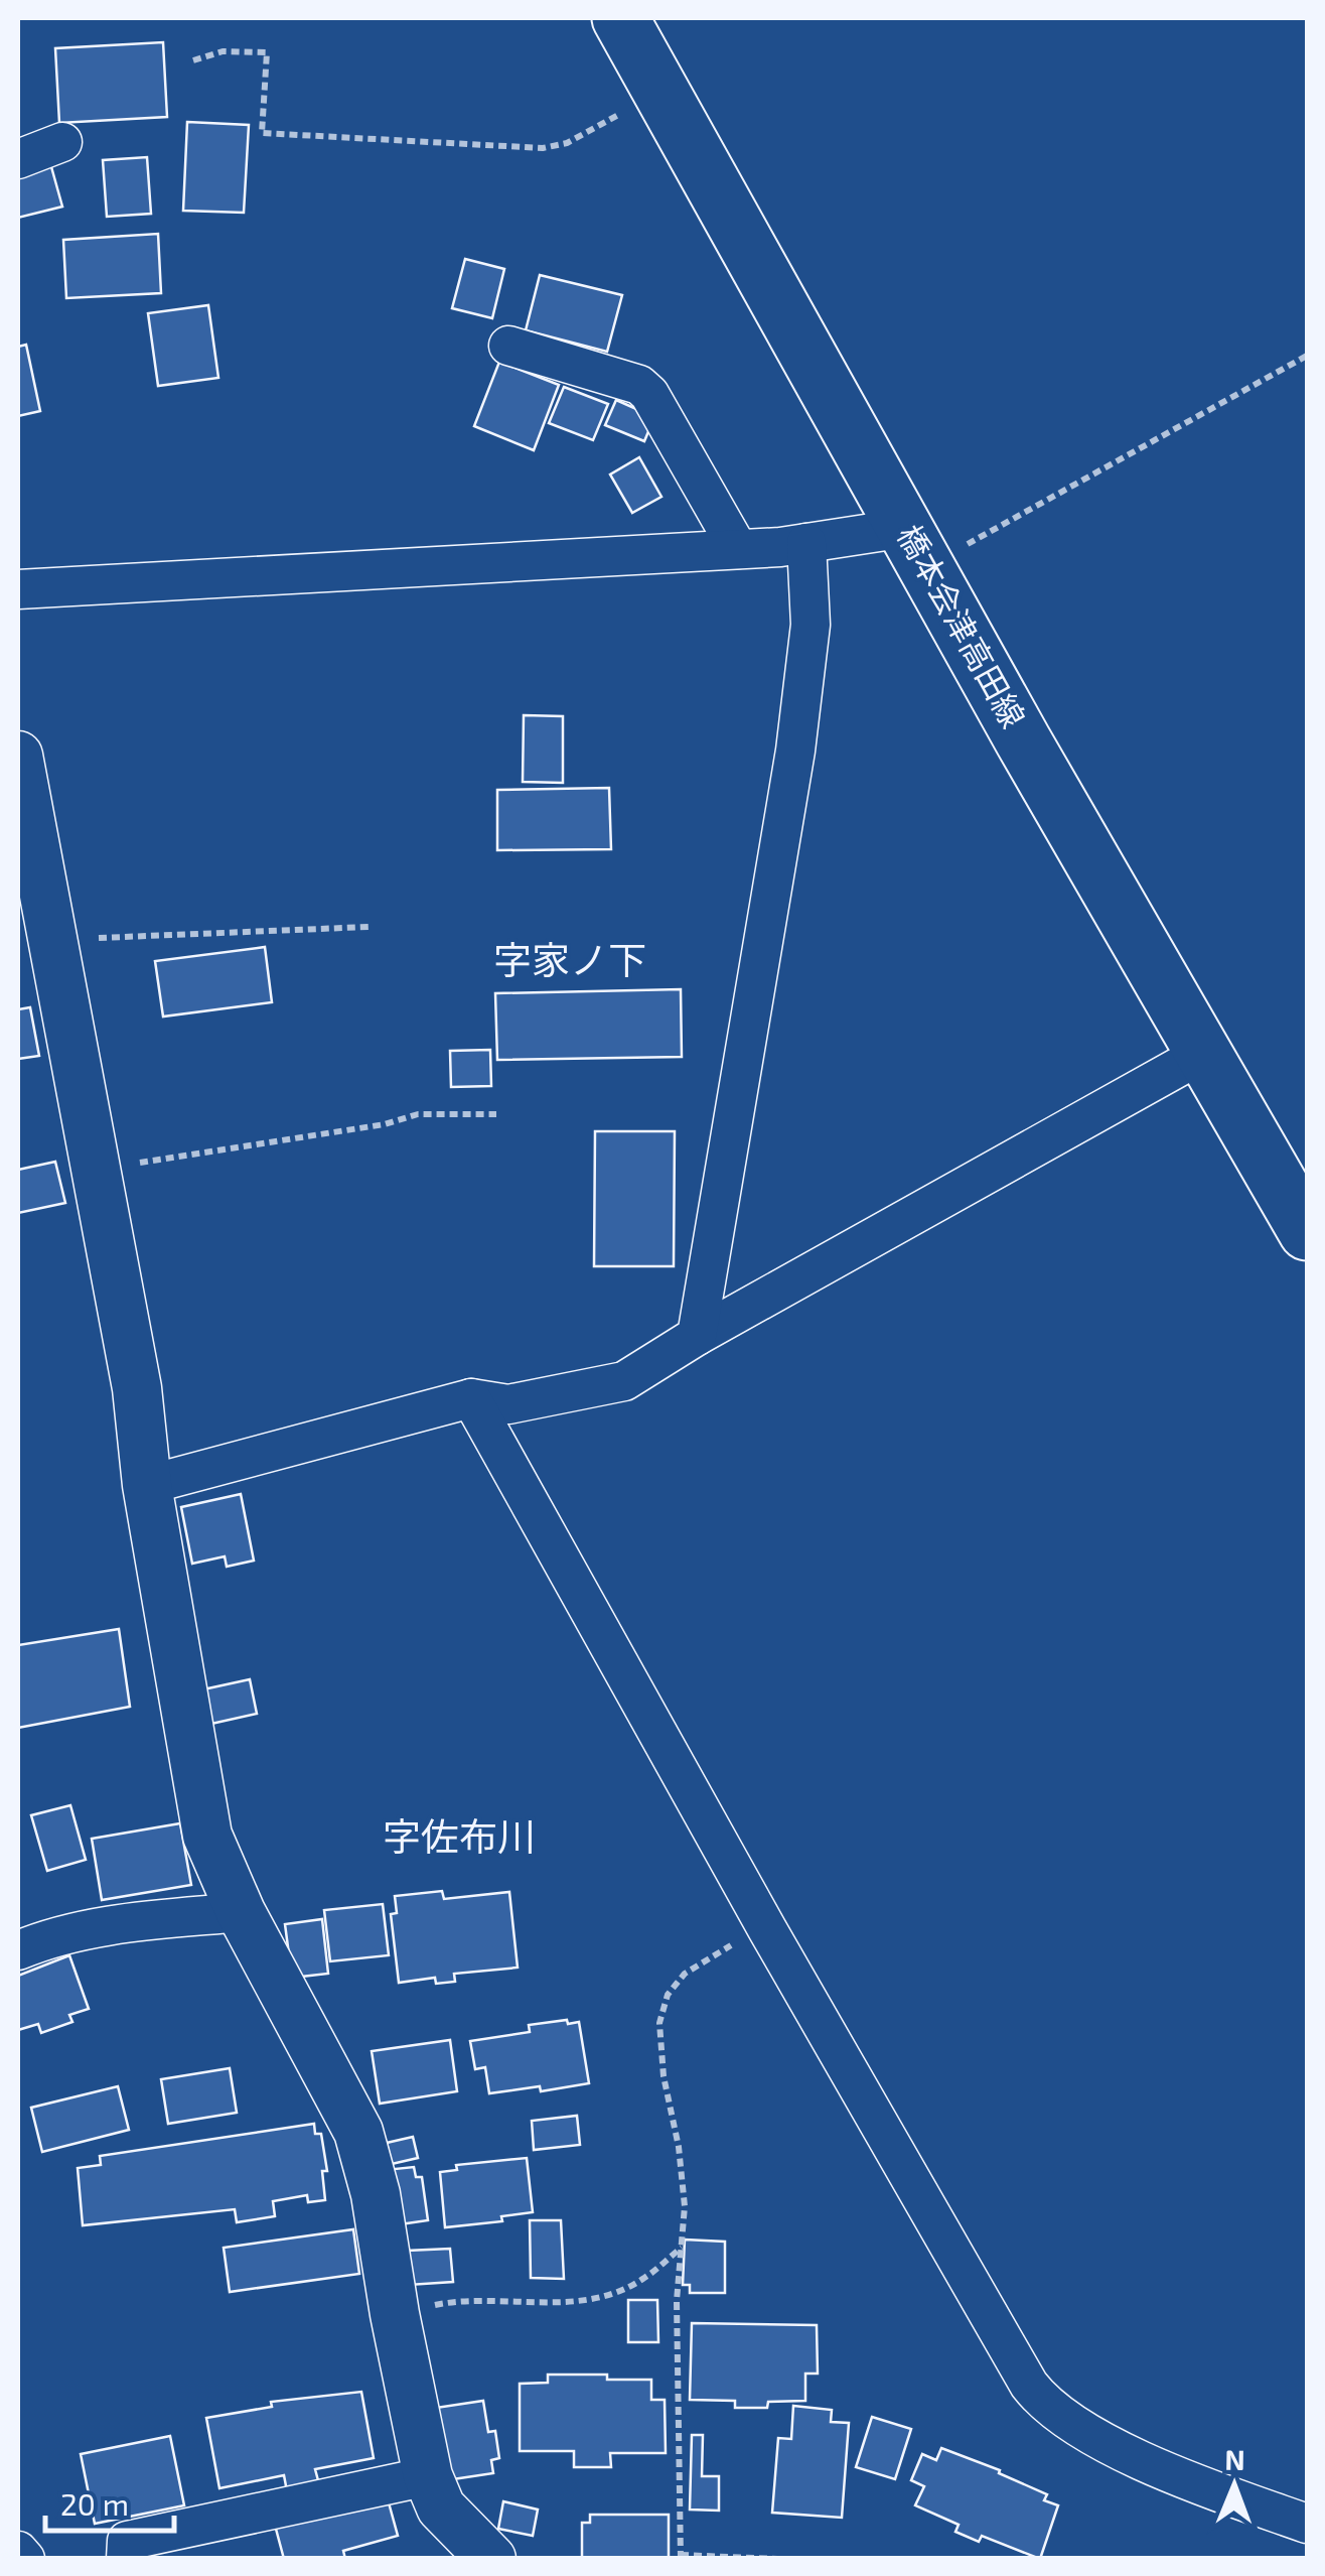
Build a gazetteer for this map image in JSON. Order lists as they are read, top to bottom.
{
  "streets": {
    "main road": ["橋本会津高田線"]
  },
  "districts": ["字家ノ下", "字佐布川"],
  "scale_bar": "20 m",
  "north": "top"
}
